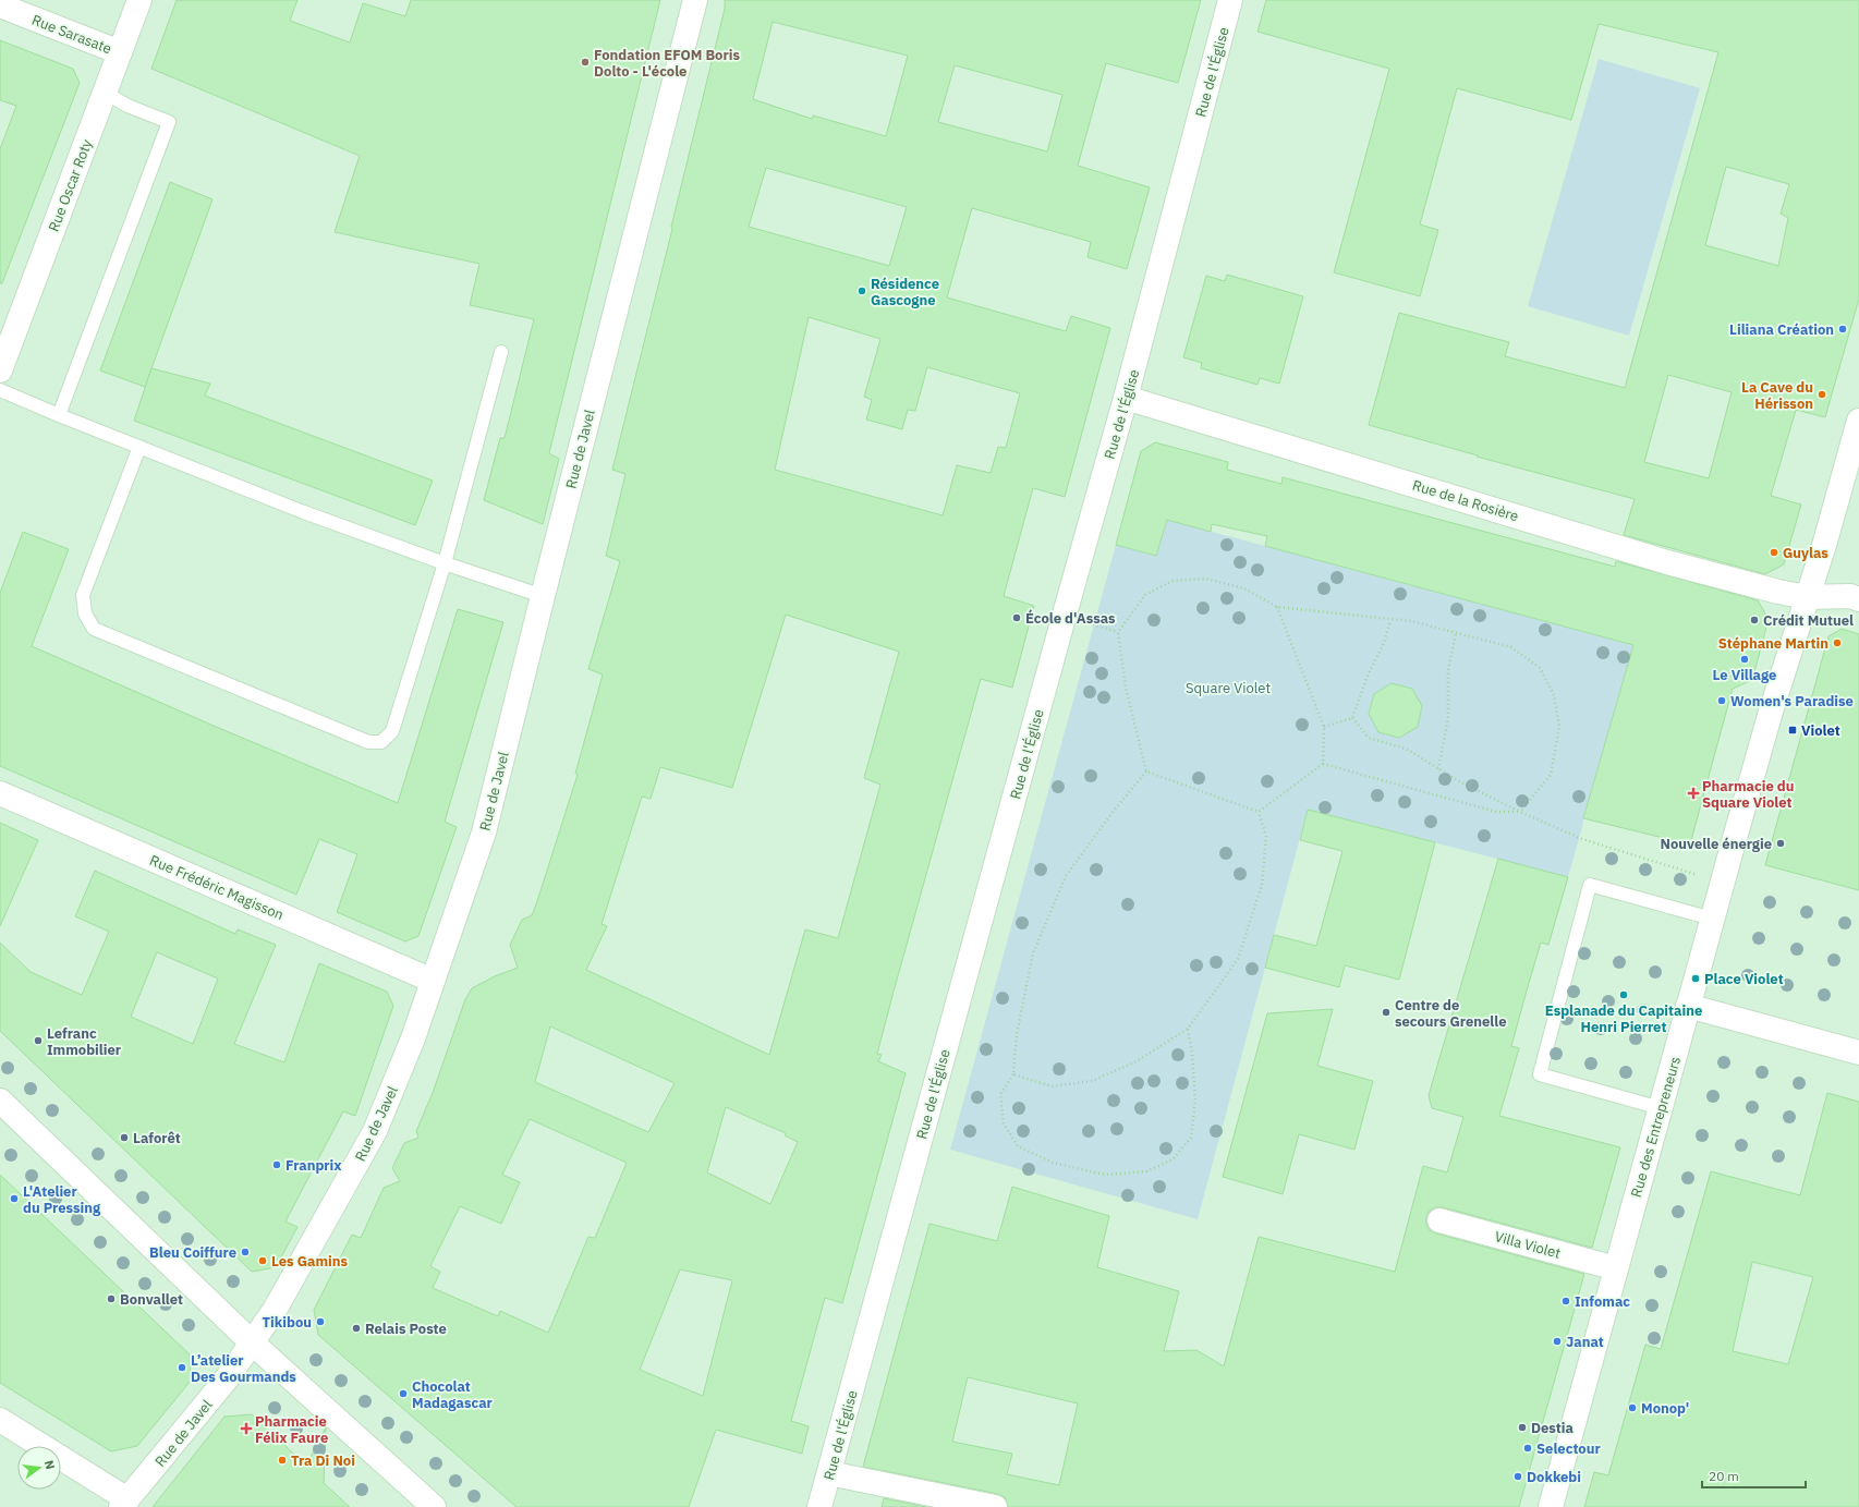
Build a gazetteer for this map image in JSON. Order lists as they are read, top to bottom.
{
  "streets": {
    "street": [
      "Rue Sarasate",
      "Rue de l'Église",
      "Rue Oscar Roty",
      "Rue de Javel",
      "Rue de la Rosière",
      "Rue Frédéric Magisson",
      "Rue des Entrepreneurs",
      "Villa Violet"
    ]
  },
  "crossings": [
    ["Rue Sarasate", "Rue Oscar Roty"],
    ["Rue de l'Église", "Rue de la Rosière"],
    ["Rue de Javel", "Rue Frédéric Magisson"],
    ["Rue de la Rosière", "Rue des Entrepreneurs"],
    ["Rue des Entrepreneurs", "Villa Violet"]
  ],
  "parks": ["Square Violet"],
  "places": {
    "other": [
      "Fondation EFOM Boris Dolto - L'école",
      "Résidence Gascogne",
      "Liliana Création",
      "La Cave du Hérisson",
      "Guylas",
      "École d'Assas",
      "Crédit Mutuel",
      "Stéphane Martin",
      "Le Village",
      "Women's Paradise",
      "Nouvelle énergie",
      "Place Violet",
      "Esplanade du Capitaine Henri Pierret",
      "Centre de secours Grenelle",
      "Lefranc Immobilier",
      "Laforêt",
      "Franprix",
      "L'Atelier du Pressing",
      "Bleu Coiffure",
      "Les Gamins",
      "Bonvallet",
      "Infomac",
      "Tikibou",
      "Relais Poste",
      "Janat",
      "L’atelier Des Gourmands",
      "Chocolat Madagascar",
      "Monop'",
      "Destia",
      "Selectour",
      "Tra Di Noi",
      "Dokkebi"
    ],
    "transit": ["Violet"],
    "health": ["Pharmacie du Square Violet", "Pharmacie Félix Faure"]
  },
  "scale_bar": "20 m",
  "north": "right"
}
